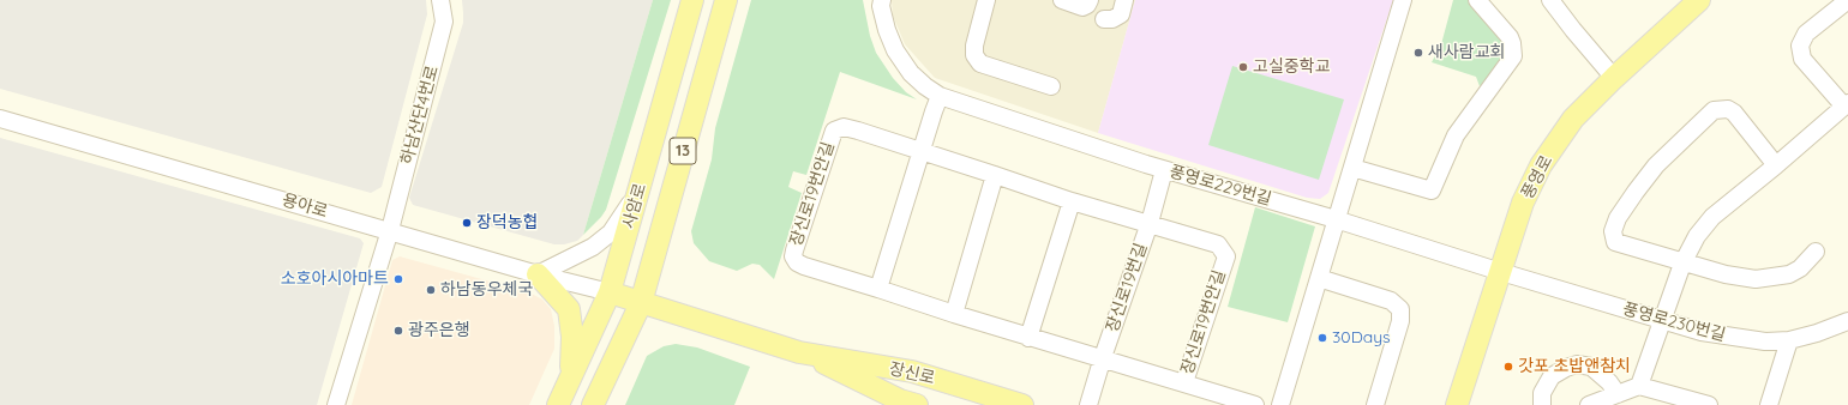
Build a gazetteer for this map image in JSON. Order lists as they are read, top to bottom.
{
  "streets": {
    "main road": [
      "13",
      "풍영로",
      "사암로",
      "장신로"
    ],
    "street": [
      "하남산단4번로",
      "풍영로229번길",
      "장신로19번안길",
      "용아로",
      "장신로19번길",
      "풍영로230번길"
    ]
  },
  "crossings": [
    ["하남산단4번로", "용아로"],
    ["풍영로", "풍영로229번길"],
    ["풍영로", "풍영로230번길"],
    ["풍영로229번길", "장신로19번길"],
    ["풍영로229번길", "풍영로230번길"],
    ["장신로19번안길", "장신로19번길"],
    ["용아로", "사암로"],
    ["용아로", "장신로"],
    ["사암로", "장신로"]
  ],
  "places": [
    "새사람교회",
    "고실중학교",
    "장덕농협",
    "소호아시아마트",
    "하남동우체국",
    "광주은행",
    "30Days",
    "갓포 초밥앤참치"
  ]
}
